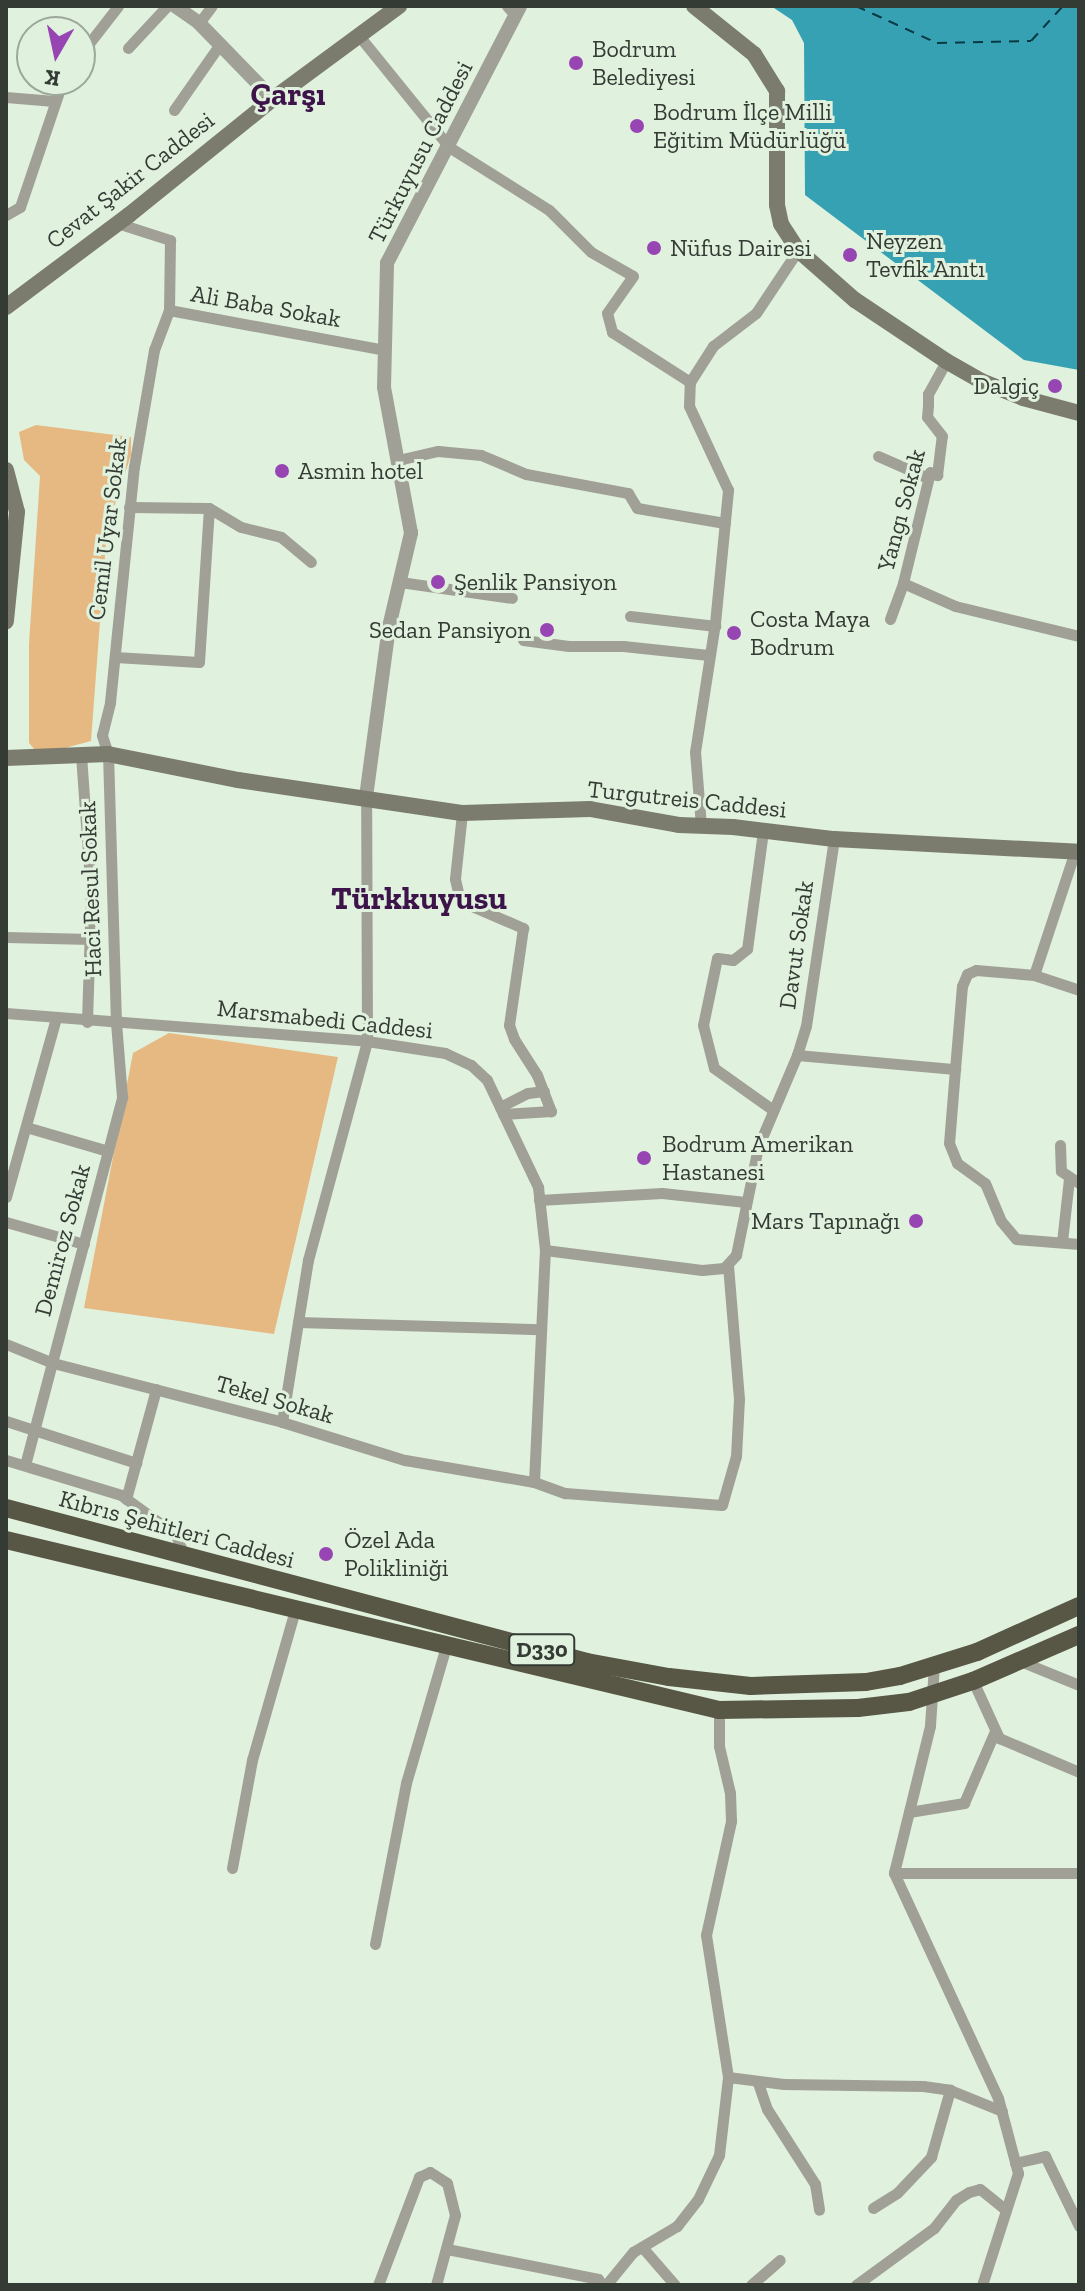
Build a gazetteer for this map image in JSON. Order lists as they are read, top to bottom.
{
  "streets": {
    "highway": ["Kıbrıs Şehitleri Caddesi", "D330"],
    "main road": ["Cevat Şakir Caddesi", "Turgutreis Caddesi"],
    "street": [
      "Türkuyusu Caddesi",
      "Ali Baba Sokak",
      "Yangı Sokak",
      "Cemil Uyar Sokak",
      "Haci Resul Sokak",
      "Davut Sokak",
      "Marsmabedi Caddesi",
      "Demiroz Sokak",
      "Tekel Sokak"
    ]
  },
  "crossings": [
    ["Türkuyusu Caddesi", "Ali Baba Sokak"],
    ["Türkuyusu Caddesi", "Turgutreis Caddesi"],
    ["Cevat Şakir Caddesi", "Ali Baba Sokak"],
    ["Ali Baba Sokak", "Cemil Uyar Sokak"],
    ["Cemil Uyar Sokak", "Turgutreis Caddesi"],
    ["Cemil Uyar Sokak", "Haci Resul Sokak"],
    ["Turgutreis Caddesi", "Haci Resul Sokak"],
    ["Turgutreis Caddesi", "Davut Sokak"],
    ["Haci Resul Sokak", "Marsmabedi Caddesi"],
    ["Haci Resul Sokak", "Demiroz Sokak"],
    ["Marsmabedi Caddesi", "Demiroz Sokak"],
    ["Marsmabedi Caddesi", "Tekel Sokak"],
    ["Demiroz Sokak", "Tekel Sokak"]
  ],
  "districts": ["Çarşı", "Türkkuyusu"],
  "places": [
    "Bodrum Belediyesi",
    "Bodrum İlçe Milli Eğitim Müdürlüğü",
    "Nüfus Dairesi",
    "Neyzen Tevfik Anıtı",
    "Dalgiç",
    "Asmin hotel",
    "Şenlik Pansiyon",
    "Sedan Pansiyon",
    "Costa Maya Bodrum",
    "Bodrum Amerikan Hastanesi",
    "Mars Tapınağı",
    "Özel Ada Polikliniği"
  ],
  "north": "bottom"
}
